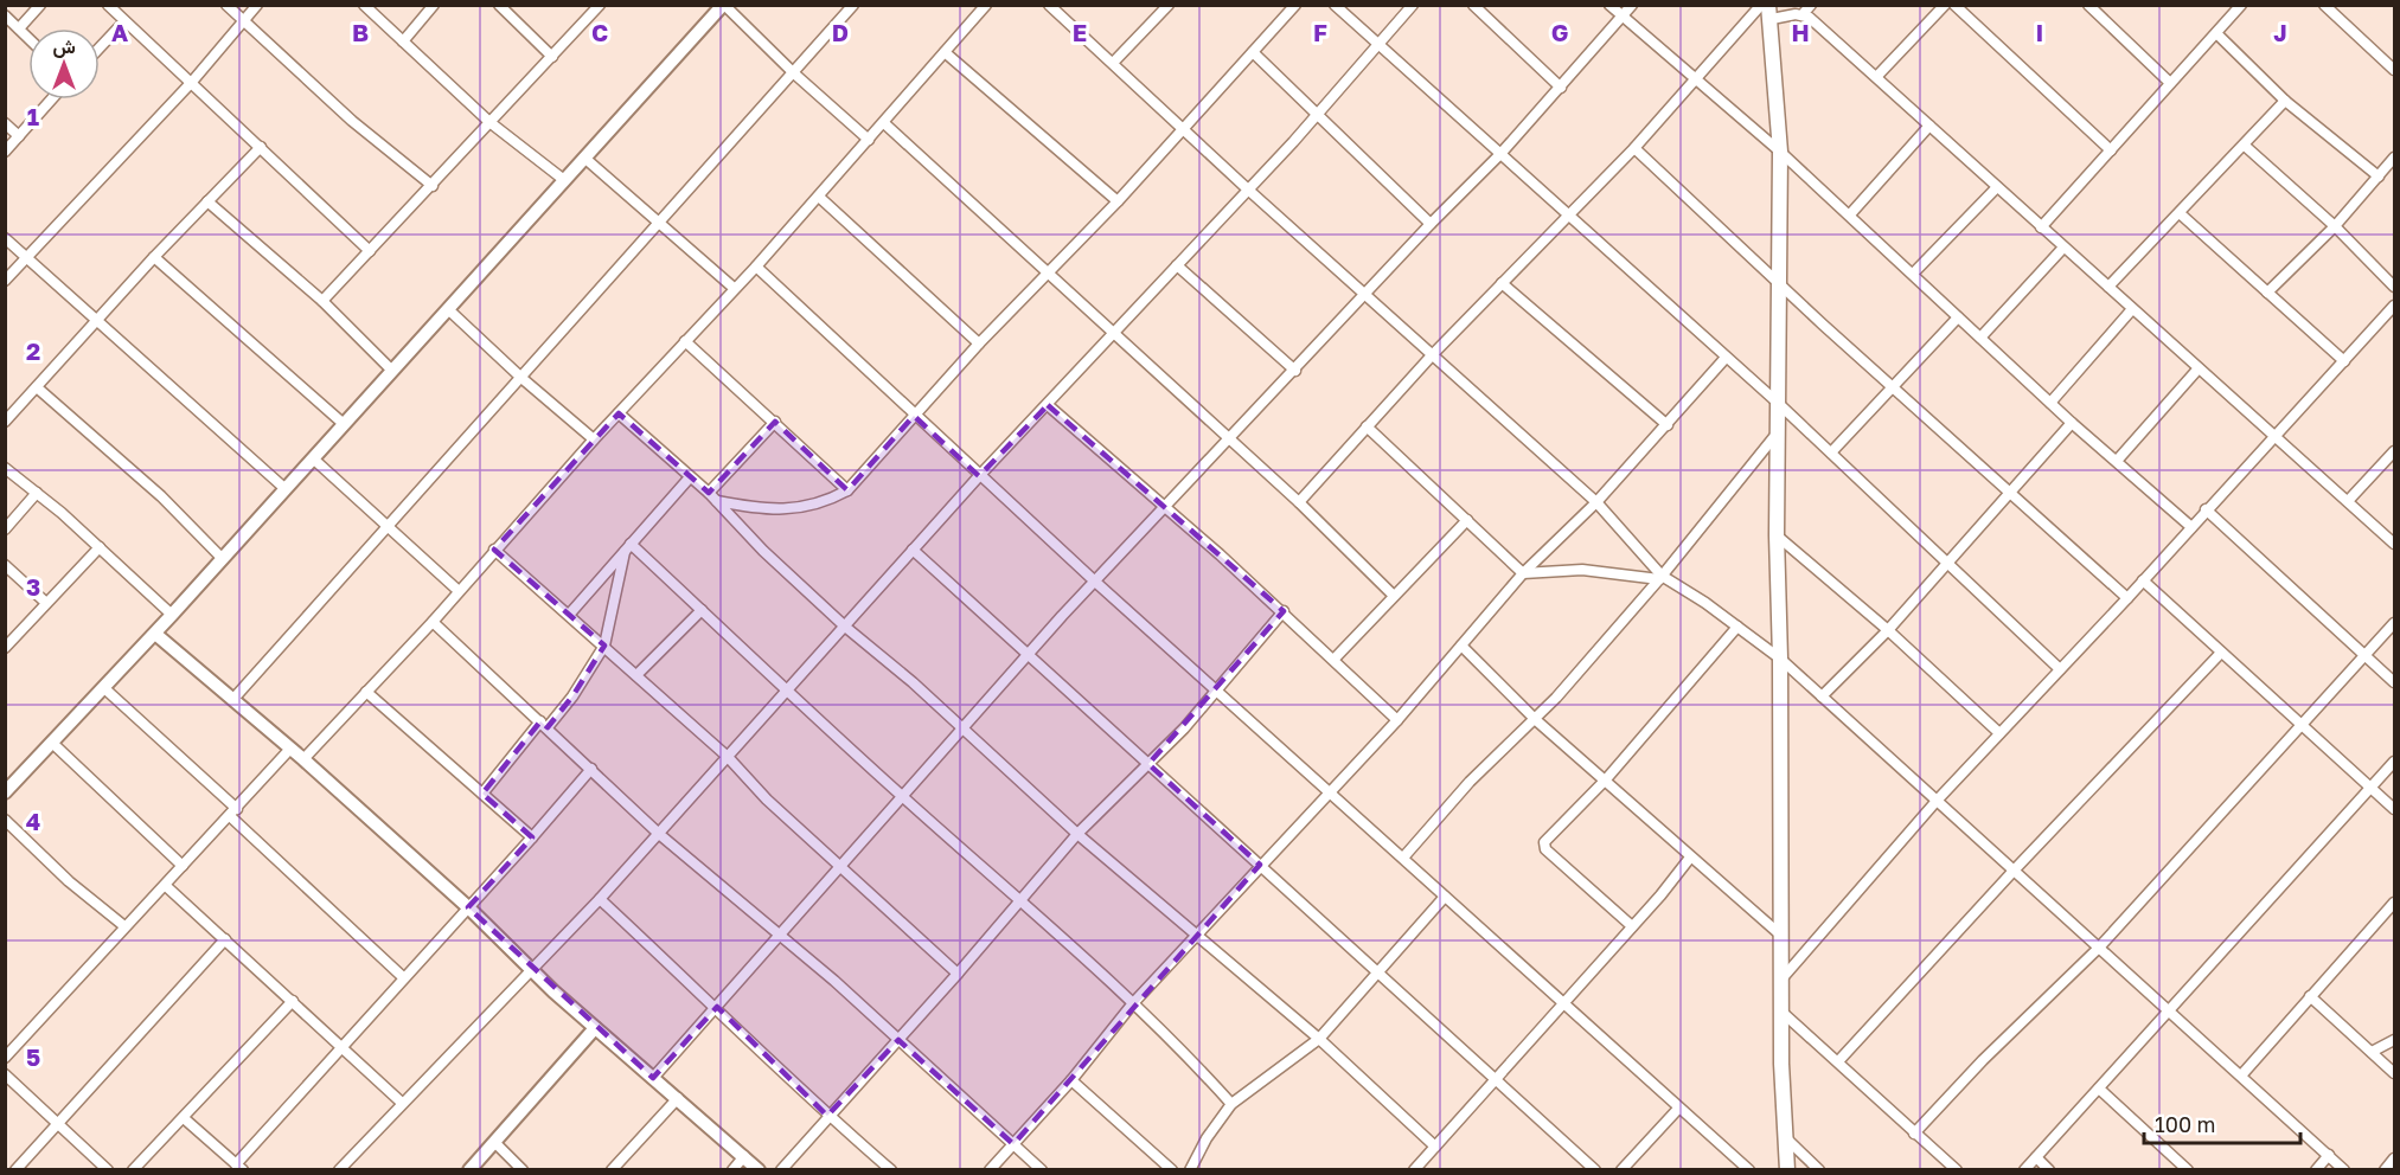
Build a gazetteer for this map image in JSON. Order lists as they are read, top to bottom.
{
  "scale_bar": "100 m",
  "north": "top",
  "grid": {
    "columns": [
      "A",
      "B",
      "C",
      "D",
      "E",
      "F",
      "G",
      "H",
      "I",
      "J"
    ],
    "rows": [
      "1",
      "2",
      "3",
      "4",
      "5"
    ]
  }
}
